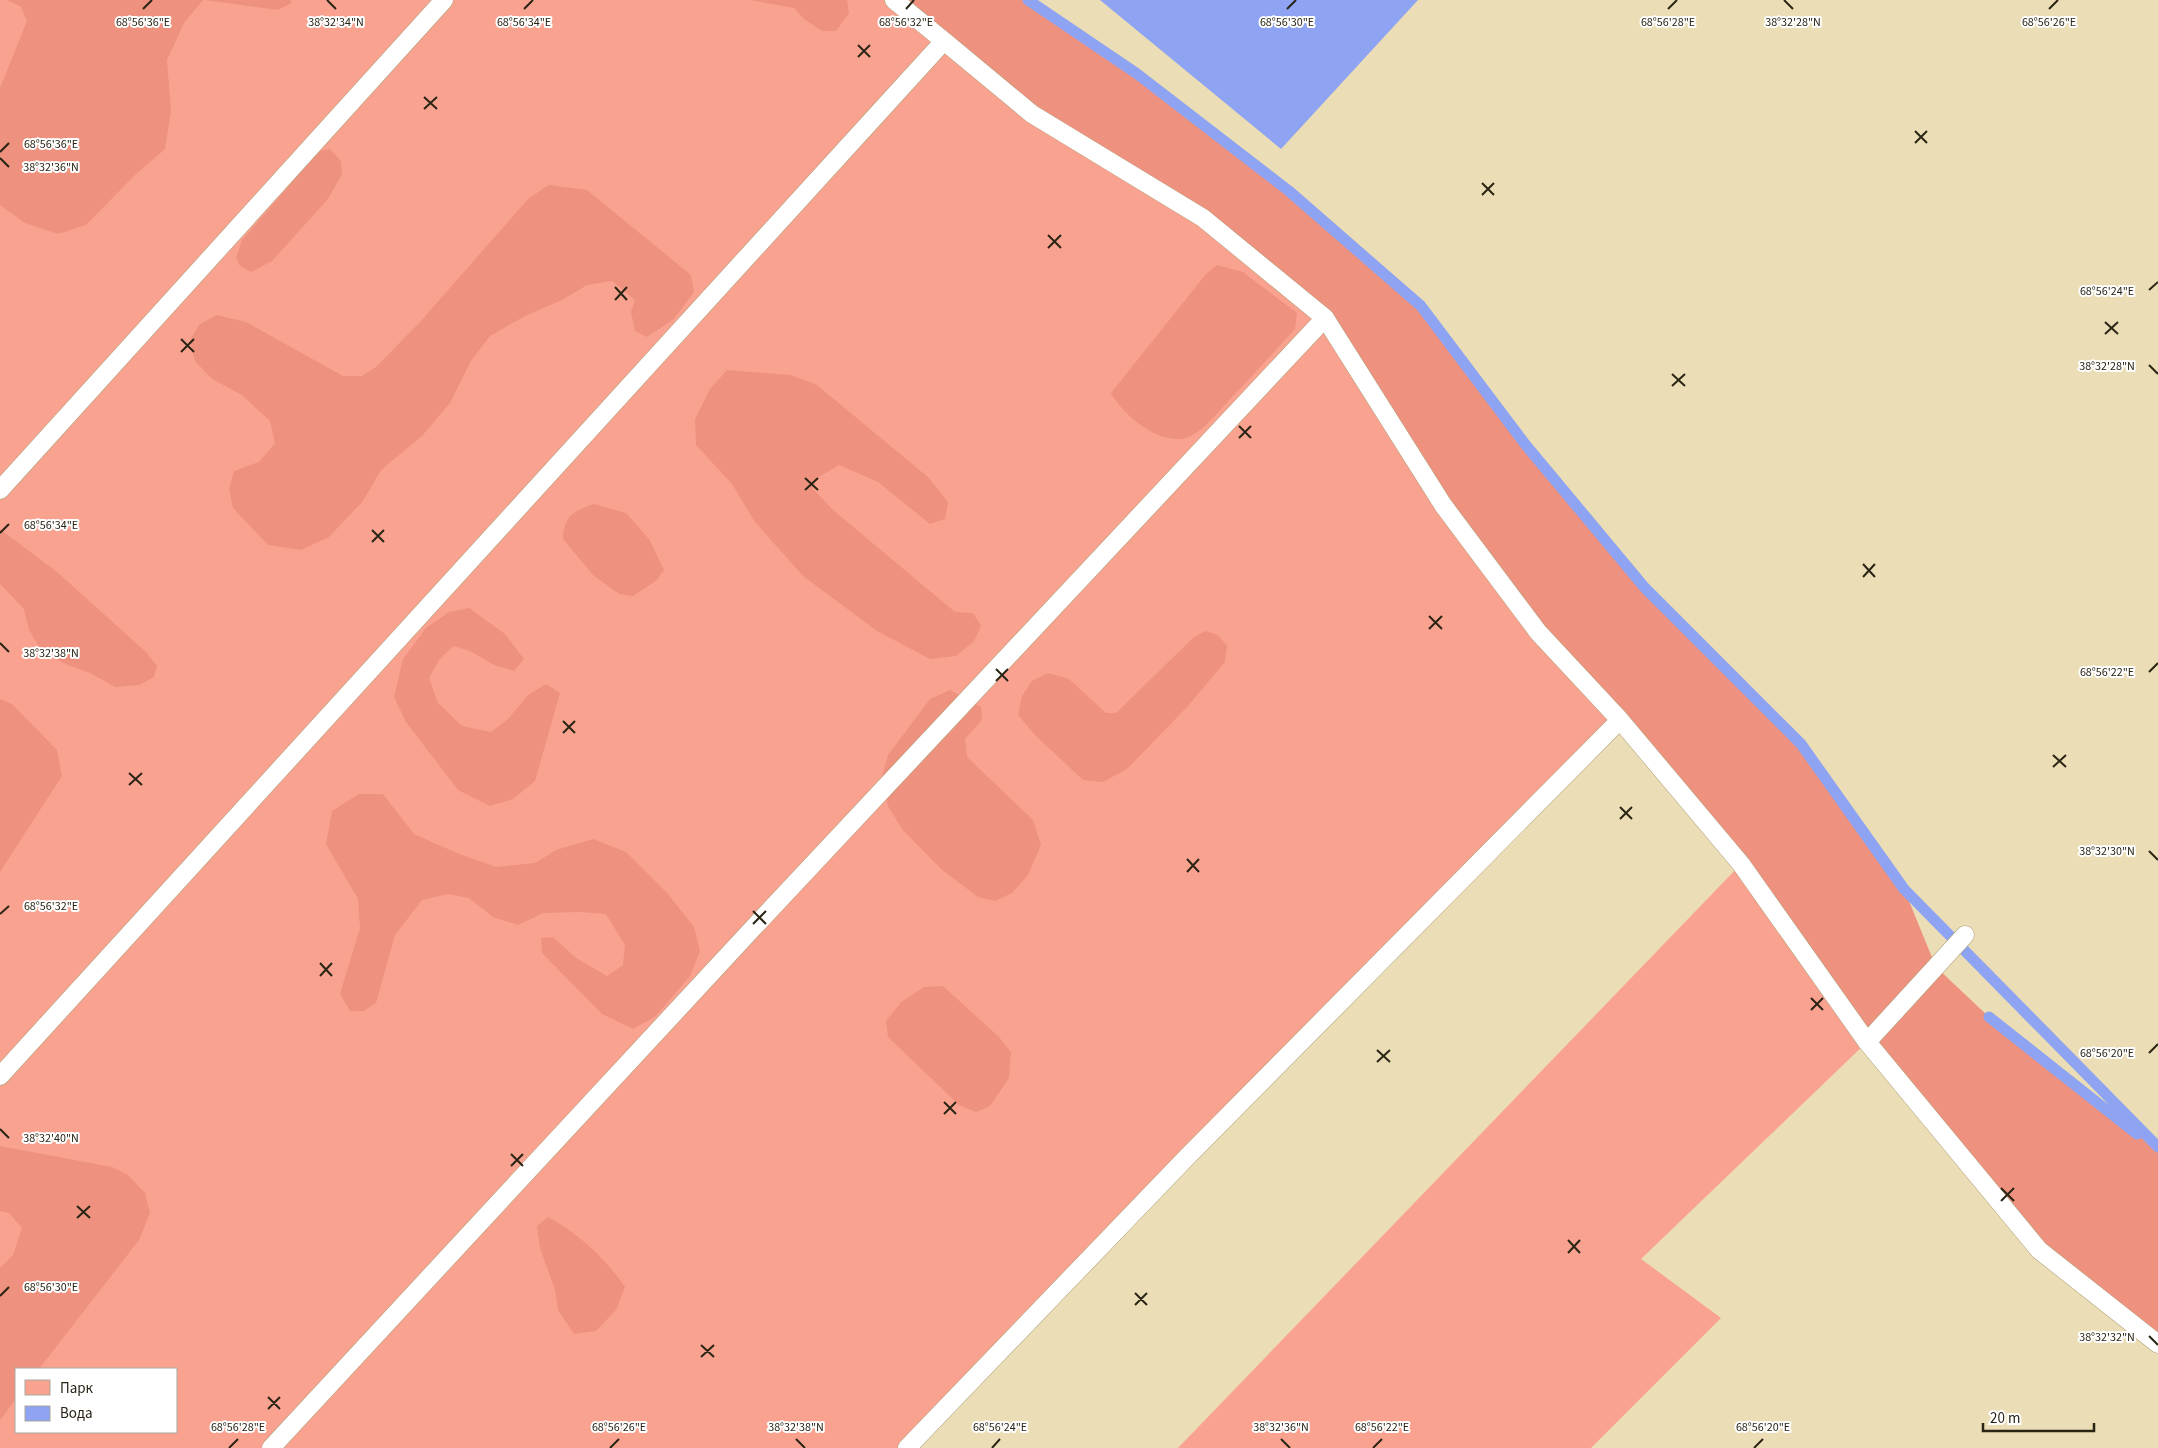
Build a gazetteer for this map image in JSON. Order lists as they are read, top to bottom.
{
  "legend": ["Парк", "Вода"],
  "scale_bar": "20 m",
  "coordinates": [
    "68°56'36\"E",
    "38°32'34\"N",
    "68°56'34\"E",
    "68°56'32\"E",
    "68°56'30\"E",
    "68°56'28\"E",
    "38°32'28\"N",
    "68°56'26\"E",
    "38°32'36\"N",
    "68°56'24\"E",
    "38°32'38\"N",
    "68°56'22\"E",
    "38°32'30\"N",
    "68°56'20\"E",
    "38°32'40\"N",
    "38°32'32\"N"
  ]
}
